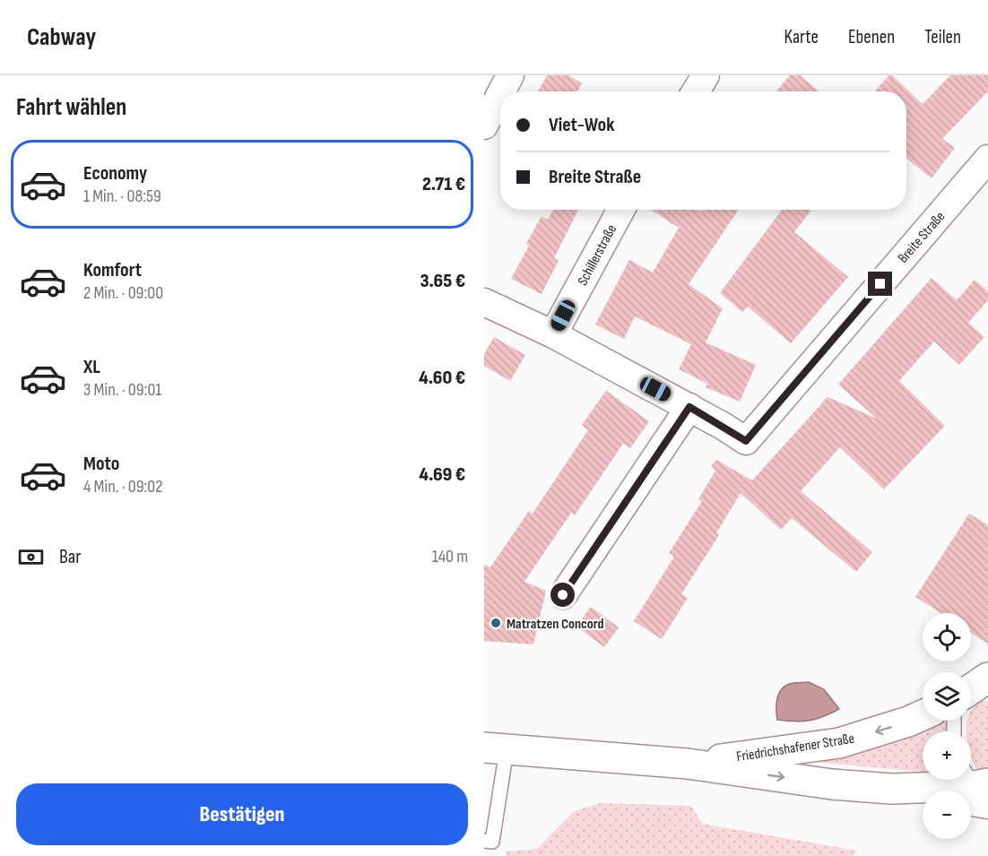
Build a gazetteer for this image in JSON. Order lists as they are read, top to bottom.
{
  "streets": {
    "main road": ["Friedrichshafener Straße"],
    "street": ["Breite Straße", "Schillerstraße"]
  },
  "places": ["Matratzen Concord"],
  "page": {
    "header": "Cabway",
    "nav": ["Karte", "Ebenen", "Teilen"],
    "heading": "Fahrt wählen",
    "banner": ["Viet-Wok", "Breite Straße"],
    "list": [
      {
        "name": "Economy",
        "note": "1 Min. · 08:59",
        "value": "2.71 €"
      },
      {
        "name": "Komfort",
        "note": "2 Min. · 09:00",
        "value": "3.65 €"
      },
      {
        "name": "XL",
        "note": "3 Min. · 09:01",
        "value": "4.60 €"
      },
      {
        "name": "Moto",
        "note": "4 Min. · 09:02",
        "value": "4.69 €"
      }
    ],
    "pay": ["Bar", "140 m"],
    "map_buttons": ["+", "−"],
    "buttons": "Bestätigen"
  }
}
